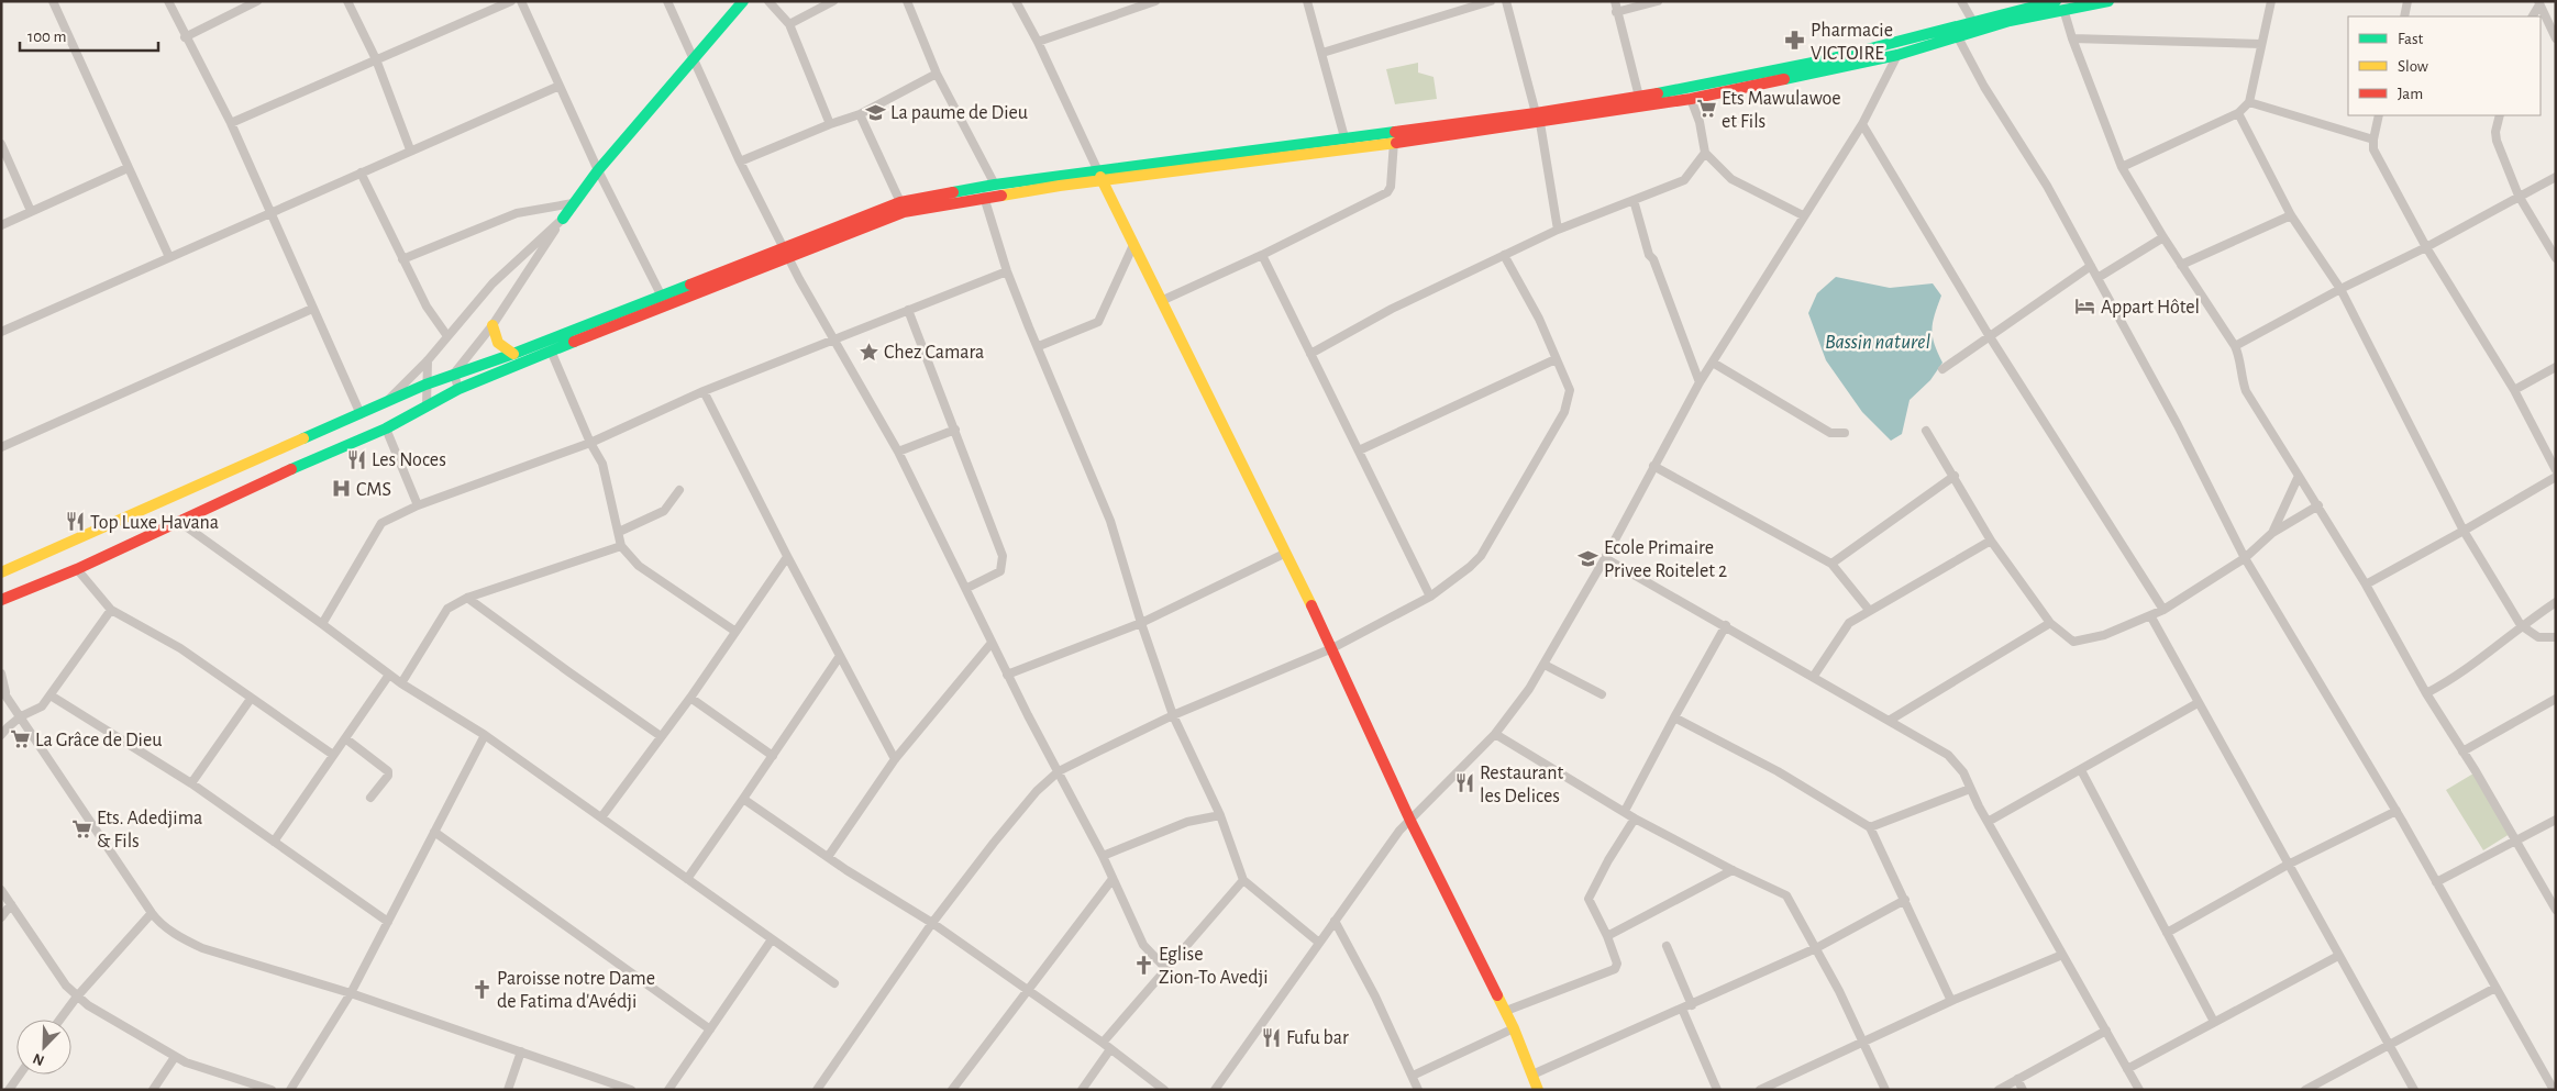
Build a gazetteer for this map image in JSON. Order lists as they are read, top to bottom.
{
  "water": ["Bassin naturel"],
  "places": {
    "pharmacy": ["Pharmacie VICTOIRE"],
    "supermarket": ["Ets Mawulawoe et Fils", "La Grâce de Dieu", "Ets. Adedjima & Fils"],
    "school or university": ["La paume de Dieu", "Ecole Primaire Privee Roitelet 2"],
    "hotel": ["Appart Hôtel"],
    "place": ["Chez Camara"],
    "restaurant": [
      "Les Noces",
      "Top Luxe Havana",
      "Restaurant les Delices",
      "Fufu bar"
    ],
    "hospital": ["CMS"],
    "church": ["Eglise Zion-To Avedji", "Paroisse notre Dame de Fatima d'Avédji"]
  },
  "legend": ["Fast", "Slow", "Jam"],
  "scale_bar": "100 m",
  "north": "bottom left"
}
